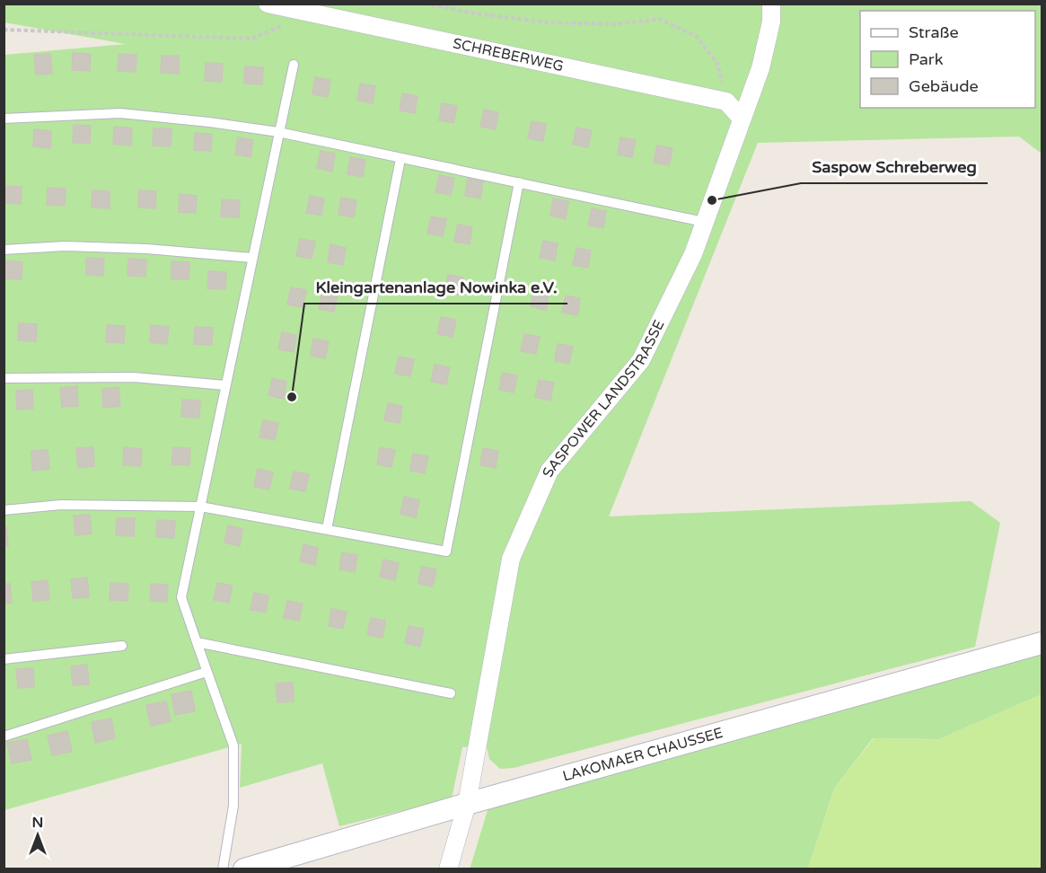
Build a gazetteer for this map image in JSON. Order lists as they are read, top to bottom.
{
  "streets": {
    "street": ["SCHREBERWEG", "SASPOWER LANDSTRASSE", "LAKOMAER CHAUSSEE"]
  },
  "crossings": [
    ["SASPOWER LANDSTRASSE", "LAKOMAER CHAUSSEE"]
  ],
  "places": ["Saspow Schreberweg", "Kleingartenanlage Nowinka e.V."],
  "legend": ["Straße", "Park", "Gebäude"],
  "north": "top"
}
